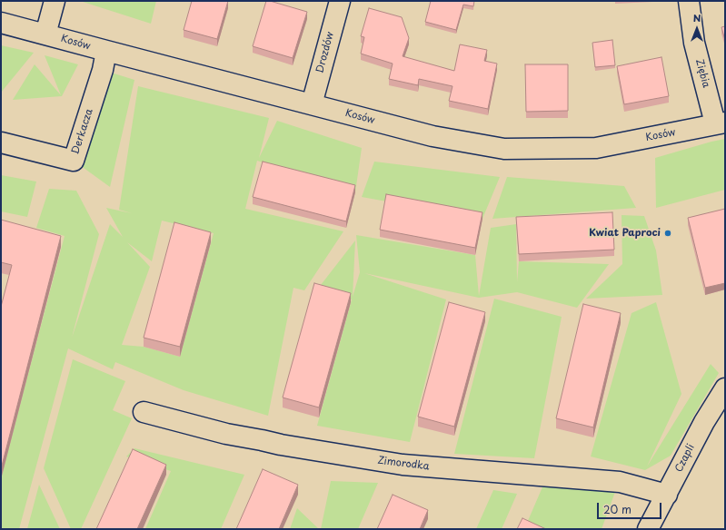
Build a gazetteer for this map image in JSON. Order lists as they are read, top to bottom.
{
  "streets": {
    "street": [
      "Kosów",
      "Drozdów",
      "Ziębia",
      "Derkacza",
      "Czapli",
      "Zimorodka"
    ]
  },
  "crossings": [
    ["Kosów", "Drozdów"],
    ["Kosów", "Ziębia"],
    ["Kosów", "Derkacza"],
    ["Czapli", "Zimorodka"]
  ],
  "places": ["Kwiat Paproci"],
  "scale_bar": "20 m",
  "north": "top"
}
